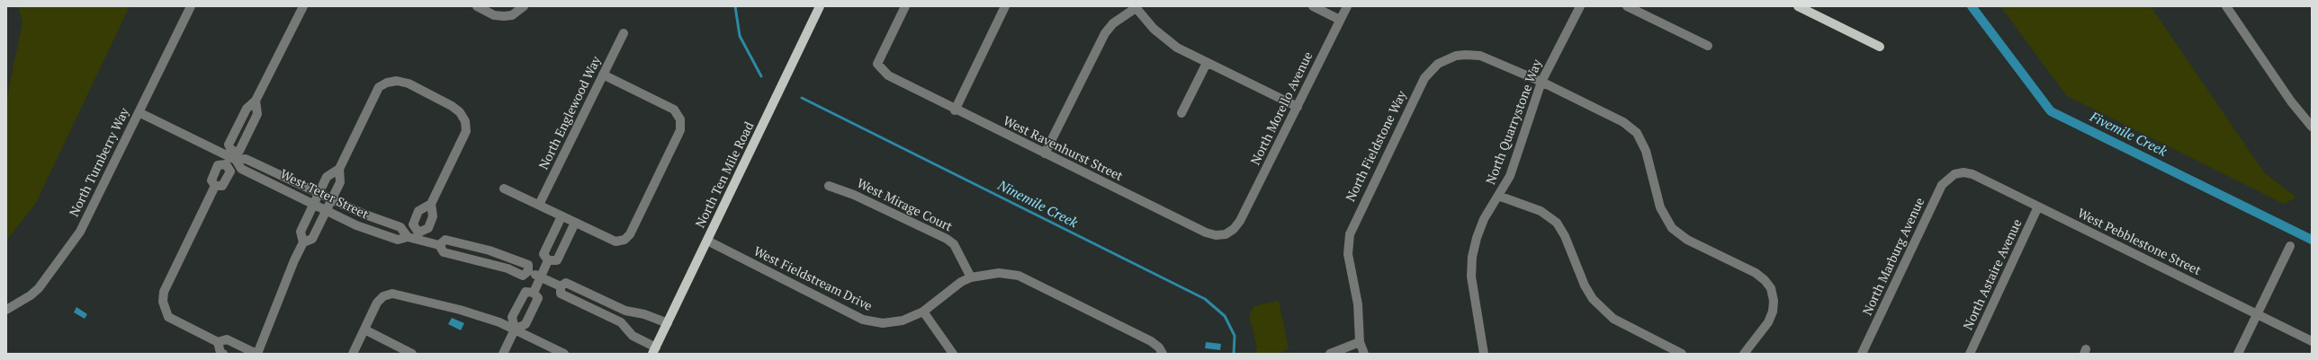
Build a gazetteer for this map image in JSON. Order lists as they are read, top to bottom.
{
  "streets": {
    "main road": ["North Ten Mile Road"],
    "street": [
      "North Morello Avenue",
      "North Englewood Way",
      "North Quarrystone Way",
      "North Fieldstone Way",
      "West Ravenhurst Street",
      "North Turnberry Way",
      "West Teter Street",
      "West Mirage Court",
      "West Pebblestone Street",
      "North Marburg Avenue",
      "North Astaire Avenue",
      "West Fieldstream Drive"
    ]
  },
  "crossings": [
    ["North Morello Avenue", "West Ravenhurst Street"],
    ["North Quarrystone Way", "North Fieldstone Way"],
    ["North Turnberry Way", "West Teter Street"],
    ["North Ten Mile Road", "West Teter Street"],
    ["North Ten Mile Road", "West Fieldstream Drive"],
    ["West Mirage Court", "West Fieldstream Drive"],
    ["West Pebblestone Street", "North Marburg Avenue"],
    ["West Pebblestone Street", "North Astaire Avenue"]
  ],
  "water": ["Fivemile Creek", "Ninemile Creek"]
}
